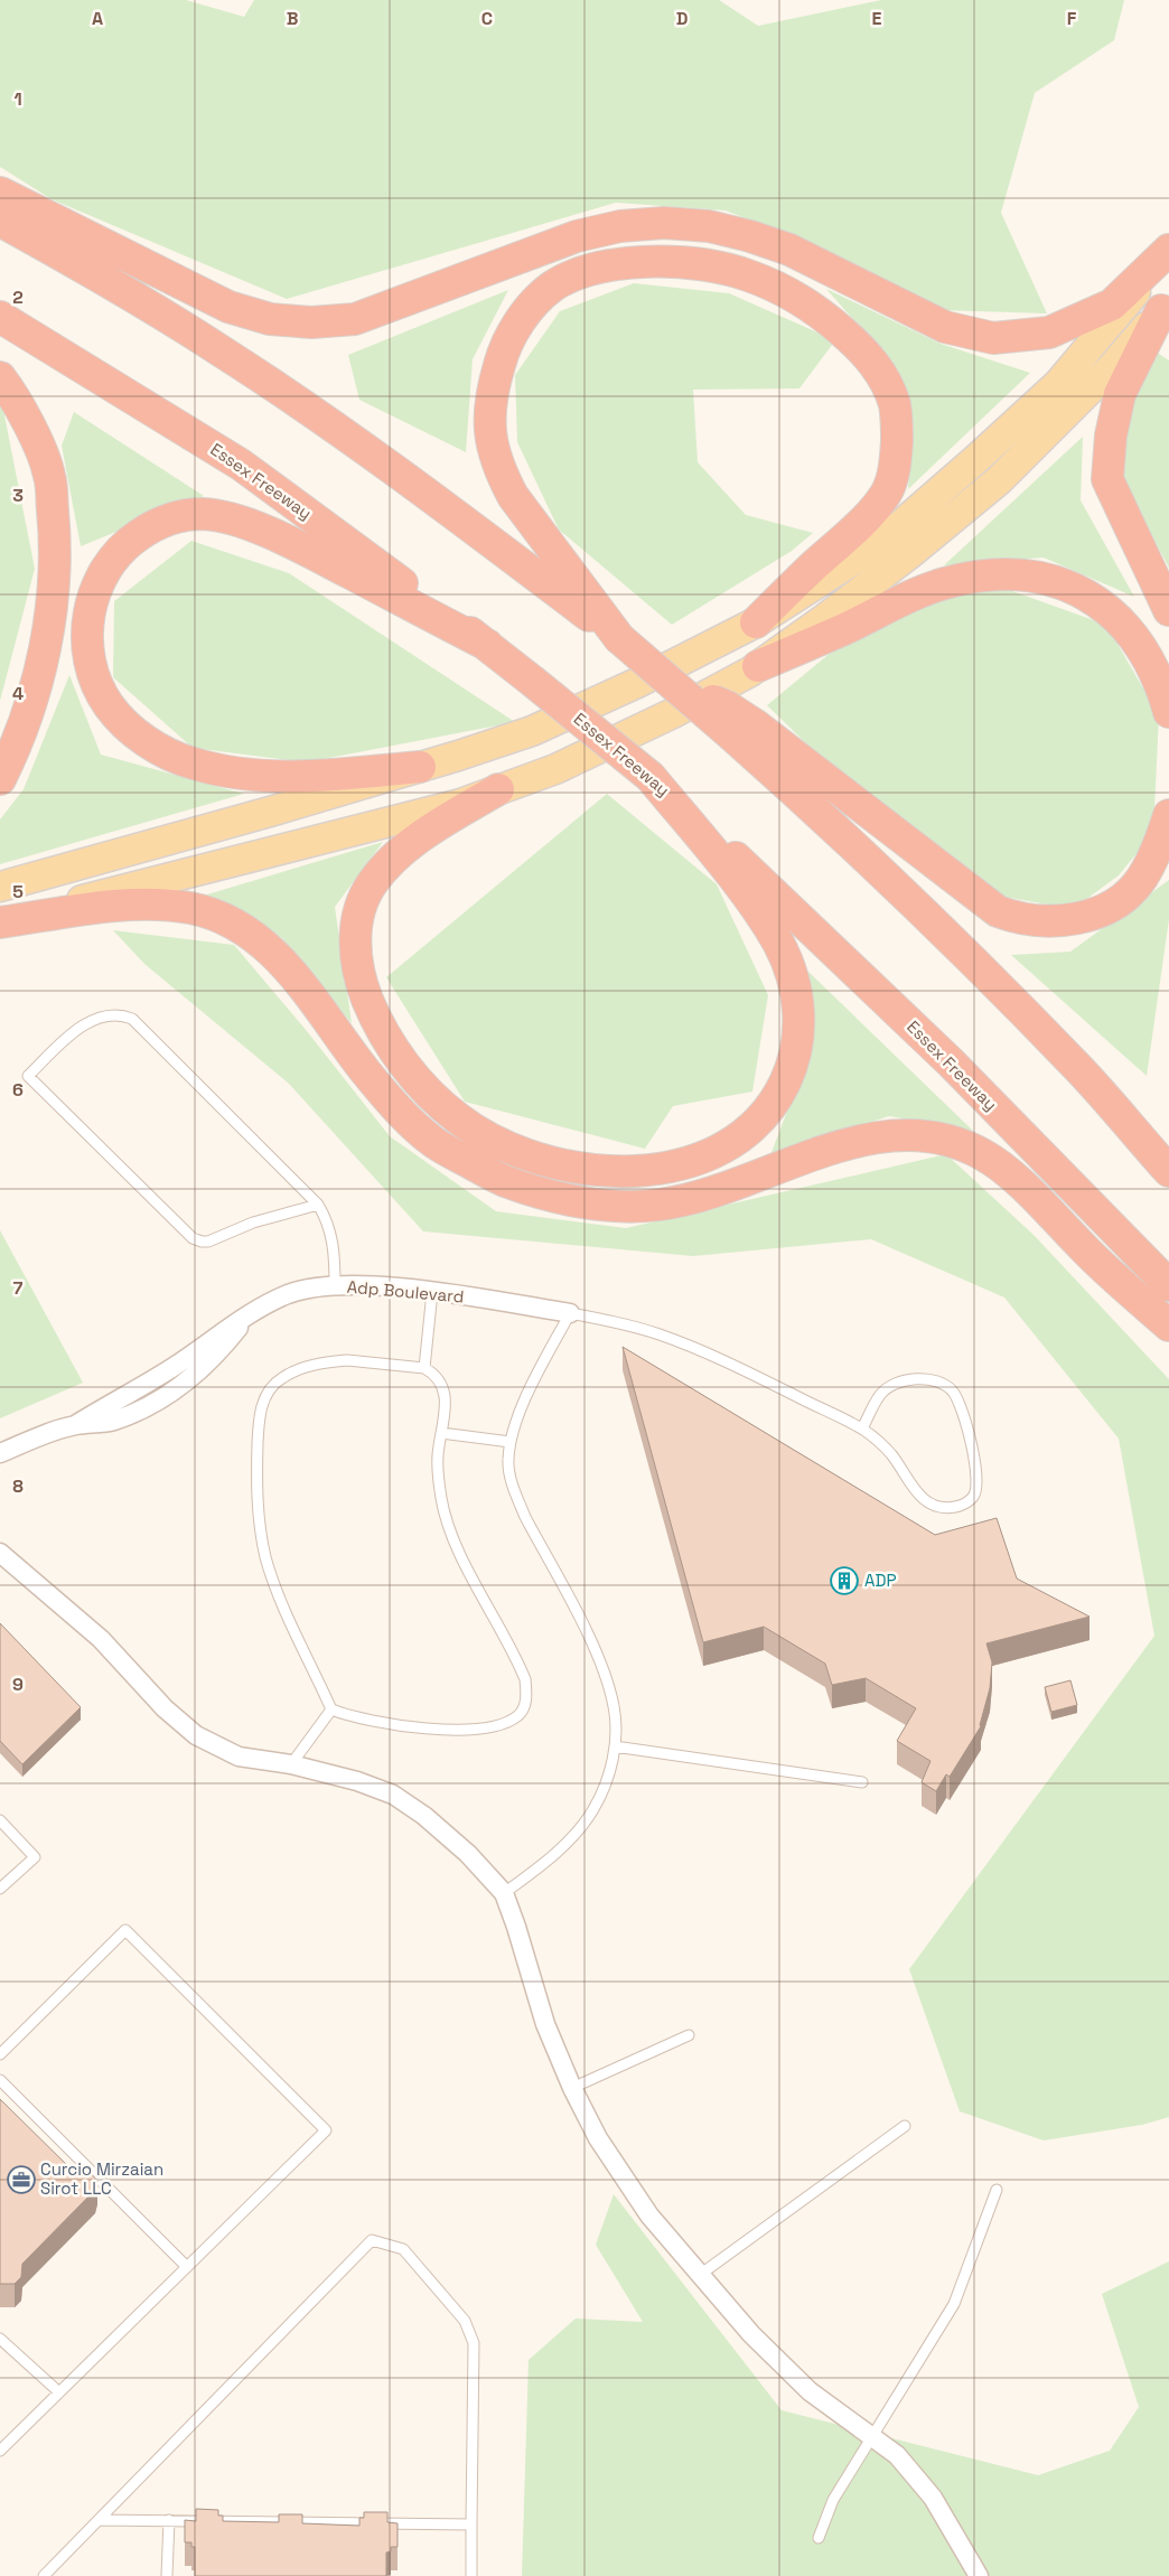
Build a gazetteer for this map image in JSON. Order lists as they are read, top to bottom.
{
  "streets": {
    "highway": ["Essex Freeway"],
    "street": ["Adp Boulevard"]
  },
  "places": {
    "building": ["ADP"],
    "office": ["Curcio Mirzaian Sirot LLC"]
  },
  "grid": {
    "columns": [
      "A",
      "B",
      "C",
      "D",
      "E",
      "F"
    ],
    "rows": [
      "1",
      "2",
      "3",
      "4",
      "5",
      "6",
      "7",
      "8",
      "9"
    ]
  }
}
